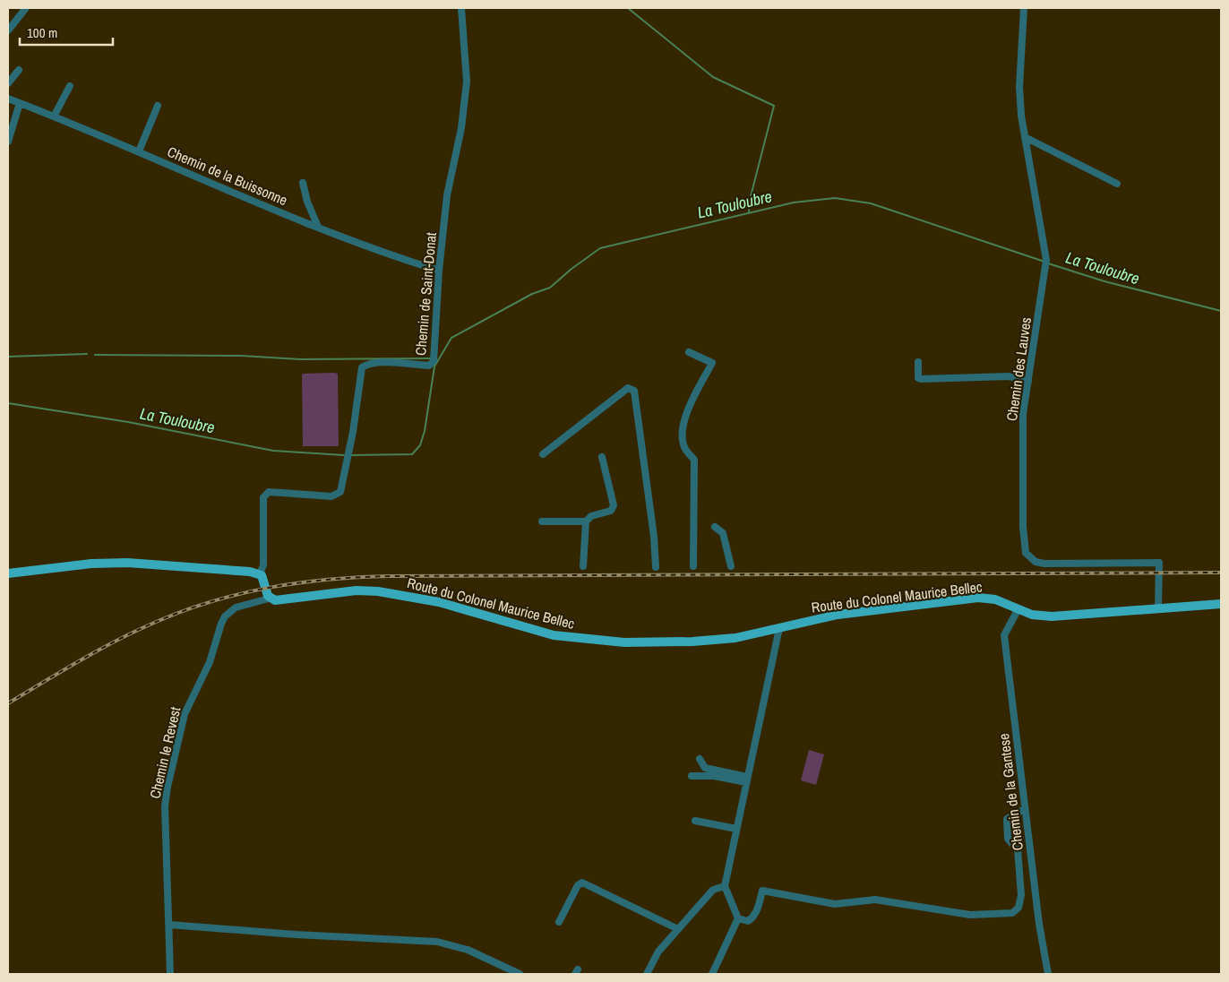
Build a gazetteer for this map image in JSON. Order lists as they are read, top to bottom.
{
  "streets": {
    "main road": ["Route du Colonel Maurice Bellec"],
    "street": [
      "Chemin de la Buissonne",
      "Chemin de Saint-Donat",
      "Chemin des Lauves",
      "Chemin le Revest",
      "Chemin de la Gantese"
    ]
  },
  "crossings": [
    ["Chemin de la Buissonne", "Chemin de Saint-Donat"],
    ["Chemin des Lauves", "Route du Colonel Maurice Bellec"],
    ["Route du Colonel Maurice Bellec", "Chemin le Revest"],
    ["Route du Colonel Maurice Bellec", "Chemin de la Gantese"]
  ],
  "water": ["La Touloubre"],
  "scale_bar": "100 m"
}
